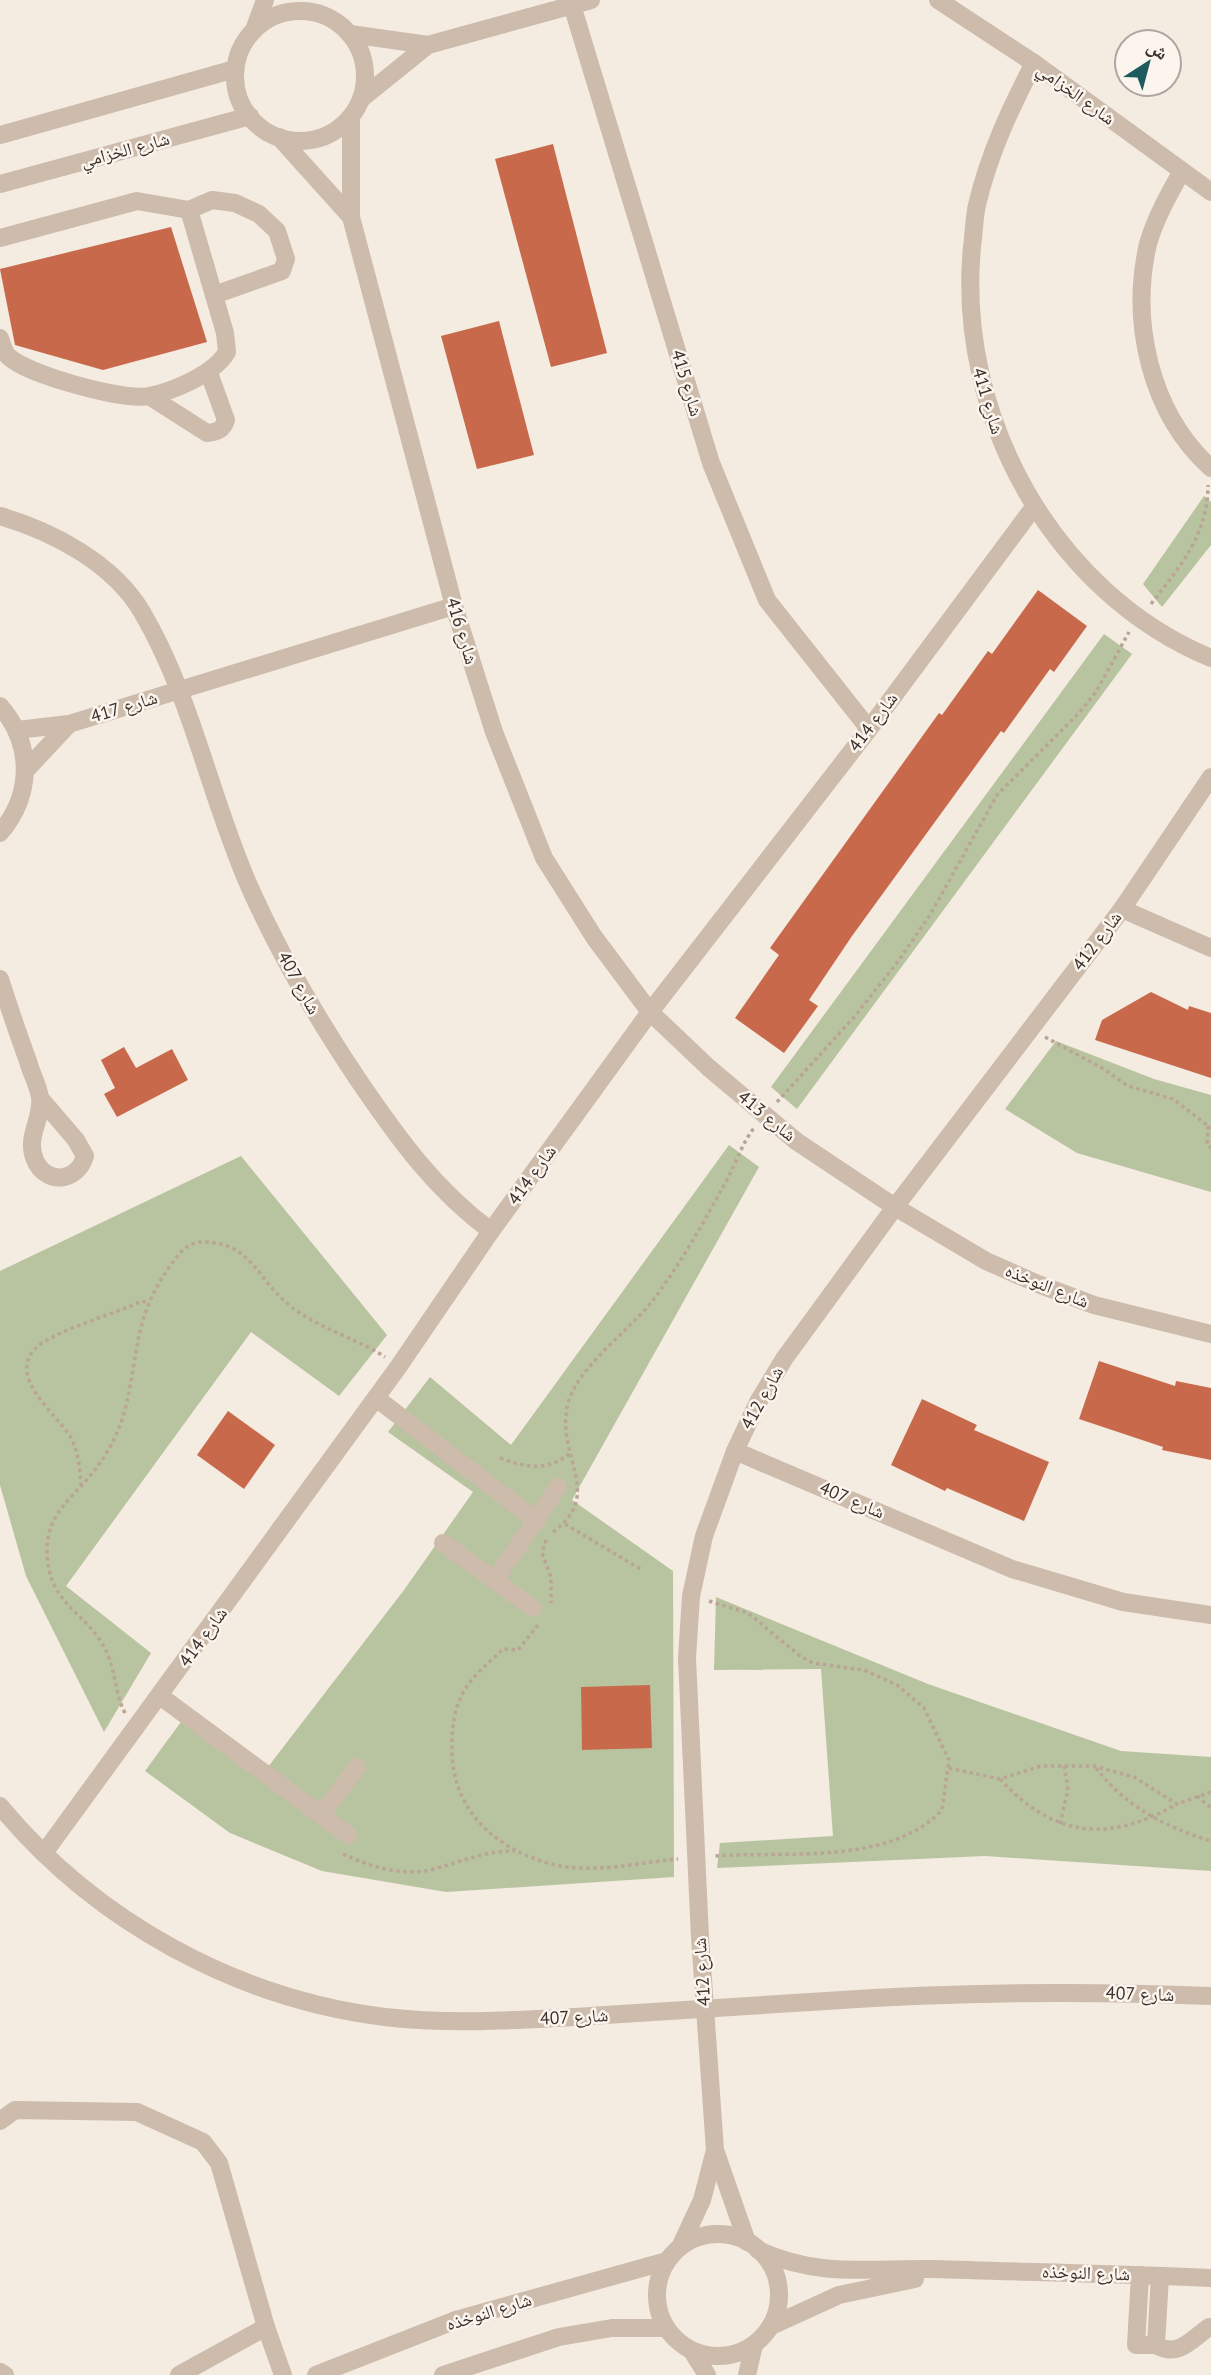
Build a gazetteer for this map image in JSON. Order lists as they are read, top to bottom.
{
  "streets": {
    "street": [
      "شارع الخزامي",
      "شارع 415",
      "شارع 411",
      "شارع 416",
      "شارع 417",
      "شارع 414",
      "شارع 412",
      "شارع 407",
      "شارع 413",
      "شارع النوخذه"
    ]
  },
  "crossings": [
    ["شارع الخزامي", "شارع 411"],
    ["شارع الخزامي", "شارع 416"],
    ["شارع 415", "شارع 414"],
    ["شارع 411", "شارع 414"],
    ["شارع 416", "شارع 414"],
    ["شارع 416", "شارع 413"],
    ["شارع 417", "شارع 407"],
    ["شارع 414", "شارع 407"],
    ["شارع 414", "شارع 413"],
    ["شارع 412", "شارع 407"],
    ["شارع 412", "شارع 413"],
    ["شارع 412", "شارع النوخذه"],
    ["شارع 413", "شارع النوخذه"]
  ],
  "north": "top right"
}
